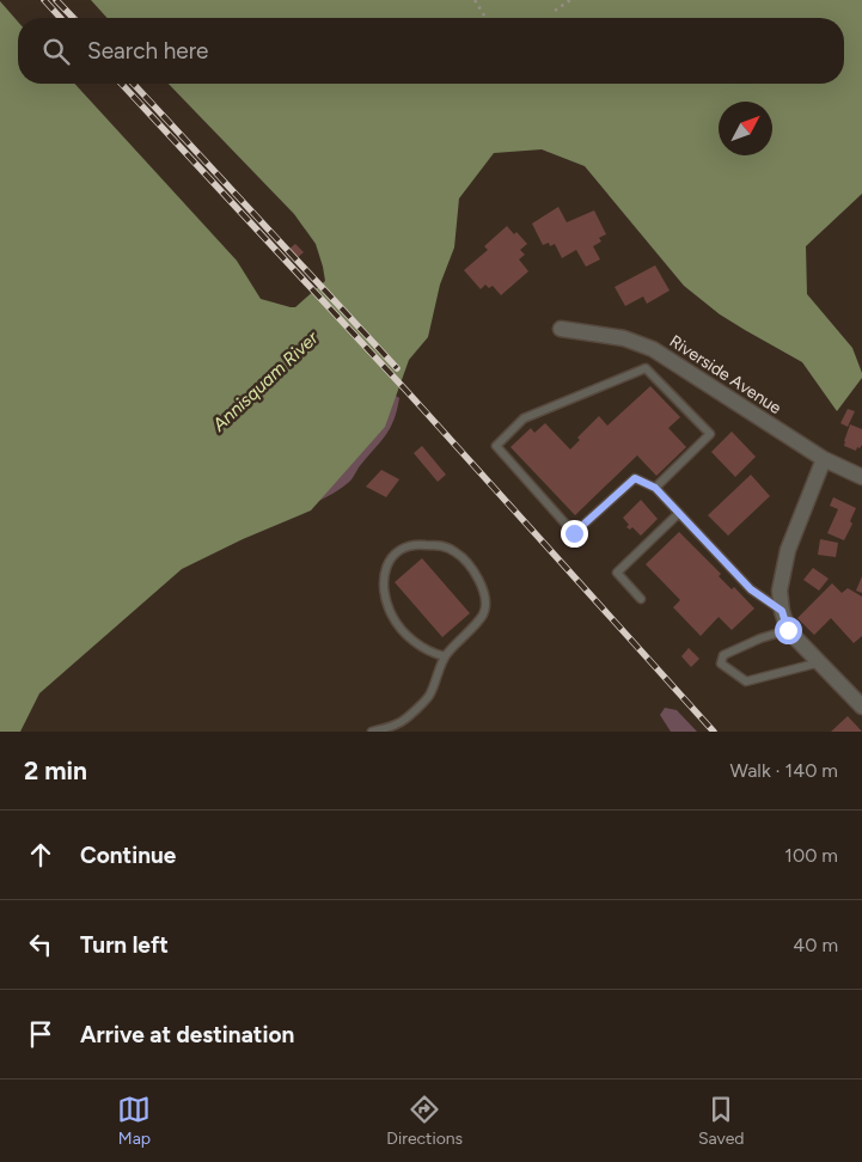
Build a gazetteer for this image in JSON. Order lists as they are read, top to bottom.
{
  "streets": {
    "street": ["Riverside Avenue"]
  },
  "water": ["Annisquam River"],
  "north": "top right",
  "page": {
    "search": "Search here",
    "heading": ["2 min", "Walk · 140 m"],
    "list": [
      ["Continue", "100 m"],
      ["Turn left", "40 m"],
      "Arrive at destination"
    ],
    "nav": ["Map", "Directions", "Saved"]
  }
}
